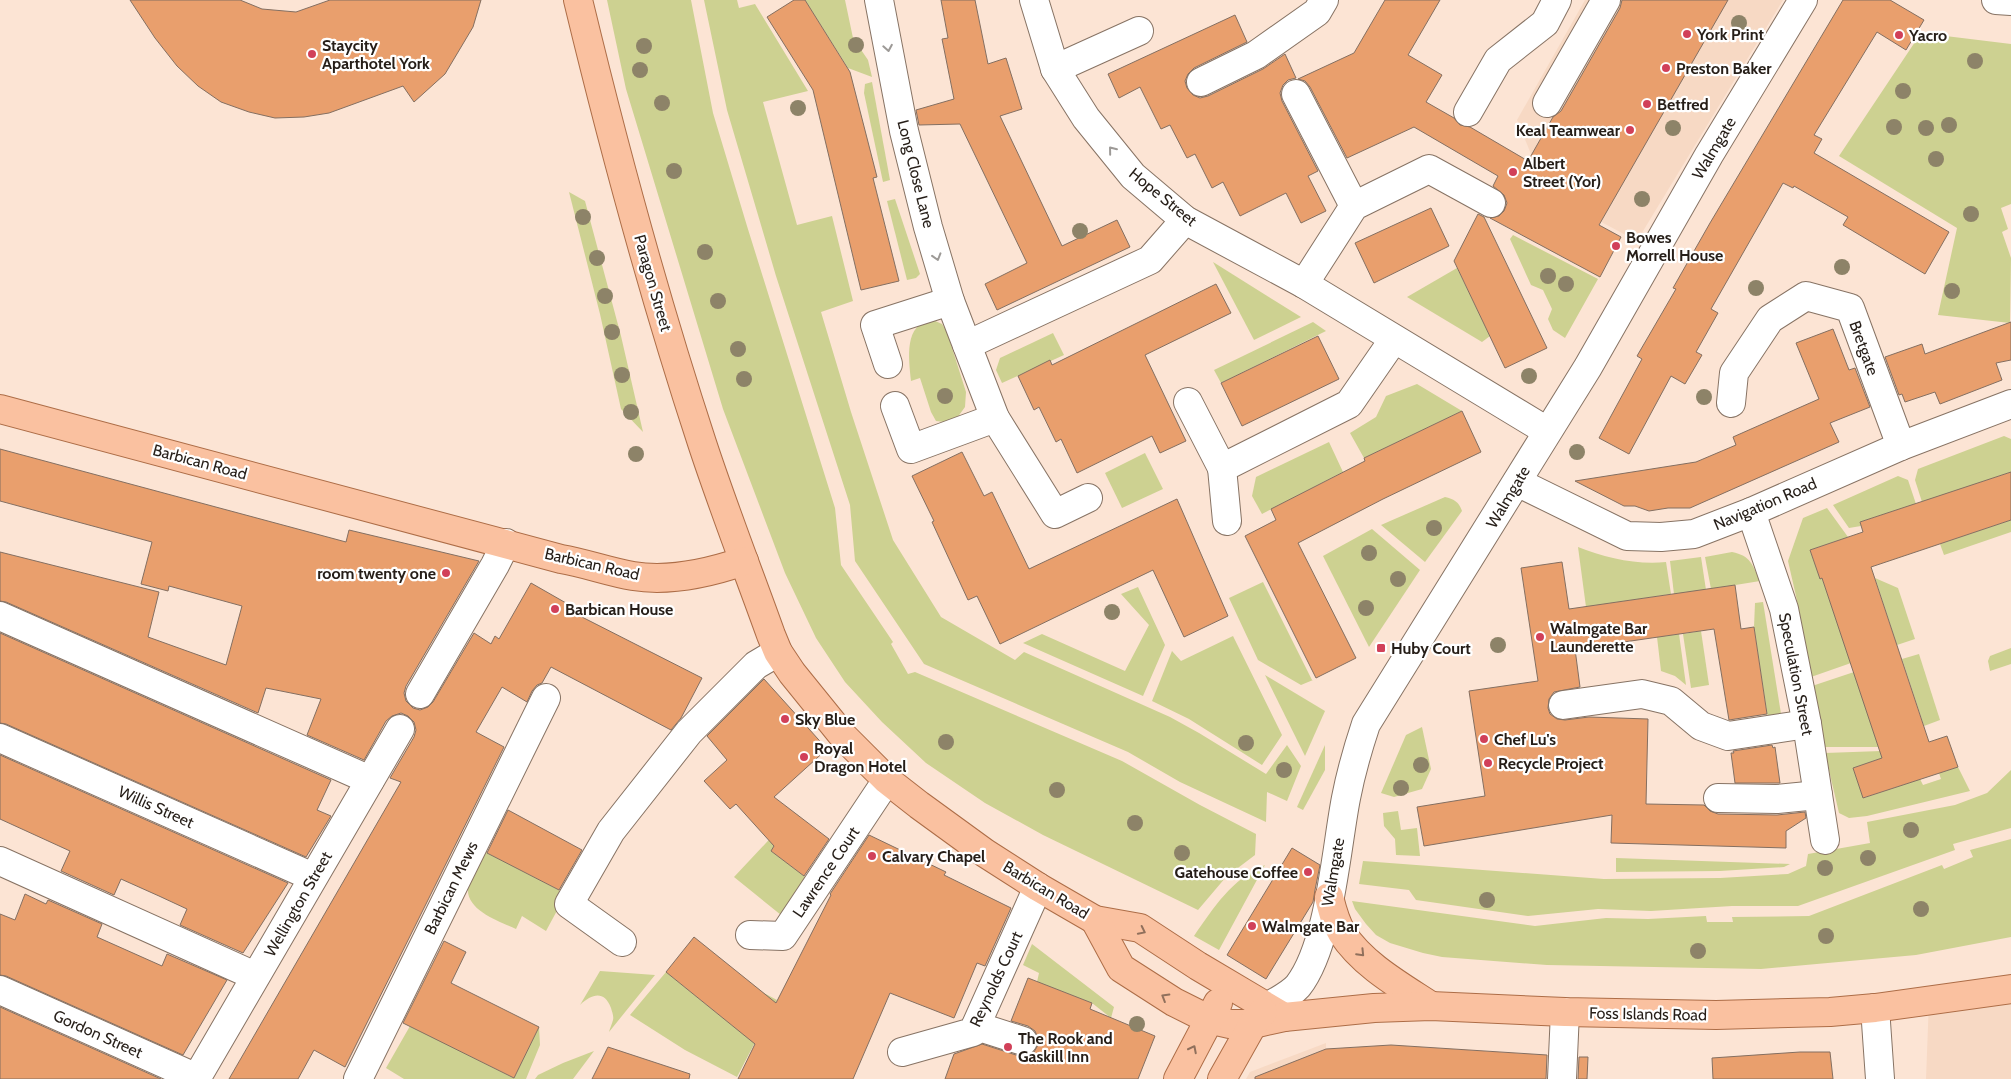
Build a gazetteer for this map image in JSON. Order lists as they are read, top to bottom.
{
  "streets": {
    "main road": ["Paragon Street", "Barbican Road", "Foss Islands Road"],
    "street": [
      "Walmgate",
      "Long Close Lane",
      "Hope Street",
      "Bretgate",
      "Navigation Road",
      "Speculation Street",
      "Willis Street",
      "Lawrence Court",
      "Barbican Mews",
      "Wellington Street",
      "Reynolds Court",
      "Gordon Street"
    ]
  },
  "crossings": [
    ["Walmgate", "Hope Street"],
    ["Walmgate", "Barbican Road"],
    ["Walmgate", "Navigation Road"],
    ["Walmgate", "Foss Islands Road"],
    ["Paragon Street", "Barbican Road"],
    ["Bretgate", "Navigation Road"],
    ["Barbican Road", "Lawrence Court"],
    ["Barbican Road", "Reynolds Court"],
    ["Barbican Road", "Foss Islands Road"],
    ["Navigation Road", "Speculation Street"],
    ["Willis Street", "Wellington Street"],
    ["Wellington Street", "Gordon Street"]
  ],
  "one_way": ["Long Close Lane"],
  "places": {
    "other": [
      "York Print",
      "Yacro",
      "Staycity Aparthotel York",
      "Preston Baker",
      "Betfred",
      "Keal Teamwear",
      "Albert Street (Yor)",
      "Bowes Morrell House",
      "room twenty one",
      "Barbican House",
      "Walmgate Bar Launderette",
      "Sky Blue",
      "Chef Lu's",
      "Royal Dragon Hotel",
      "Recycle Project",
      "Calvary Chapel",
      "Gatehouse Coffee",
      "Walmgate Bar",
      "The Rook and Gaskill Inn"
    ],
    "transit": ["Huby Court"]
  }
}
